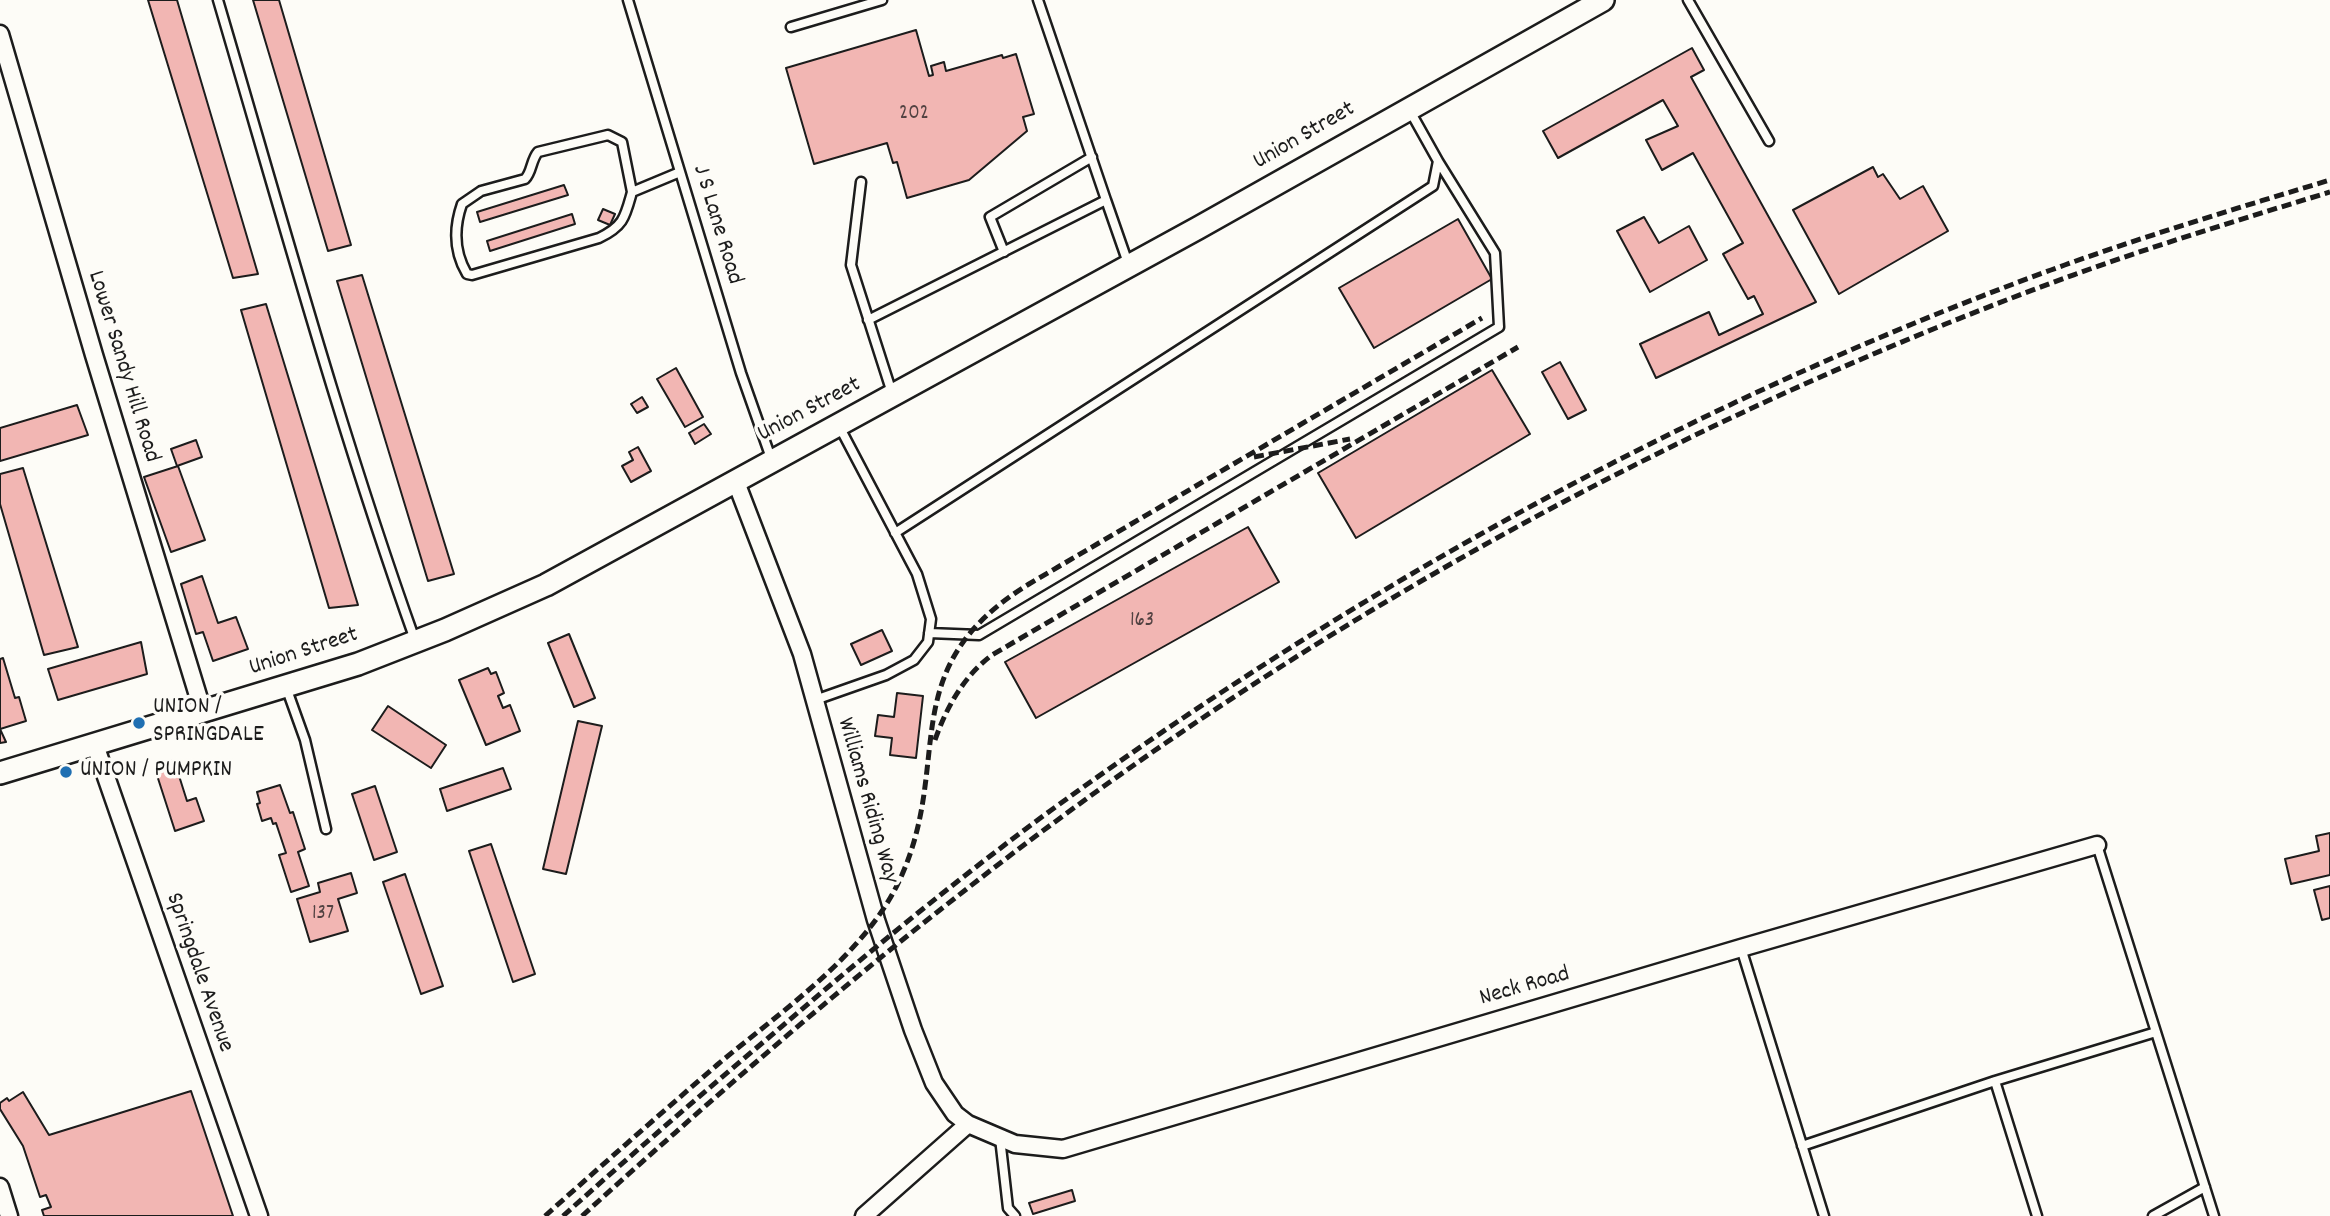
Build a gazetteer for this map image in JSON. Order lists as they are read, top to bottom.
{
  "streets": {
    "main road": ["Union Street"],
    "street": [
      "Lower Sandy Hill Road",
      "Williams Riding Way",
      "Springdale Avenue",
      "Neck Road"
    ],
    "lane": ["J S Lane Road"]
  },
  "crossings": [
    ["Union Street", "J S Lane Road"],
    ["Union Street", "Lower Sandy Hill Road"],
    ["Union Street", "Williams Riding Way"],
    ["Union Street", "Springdale Avenue"],
    ["Williams Riding Way", "Neck Road"]
  ],
  "places": ["UNION / SPRINGDALE", "UNION / PUMPKIN"],
  "house_numbers": ["202", "163", "137"]
}
